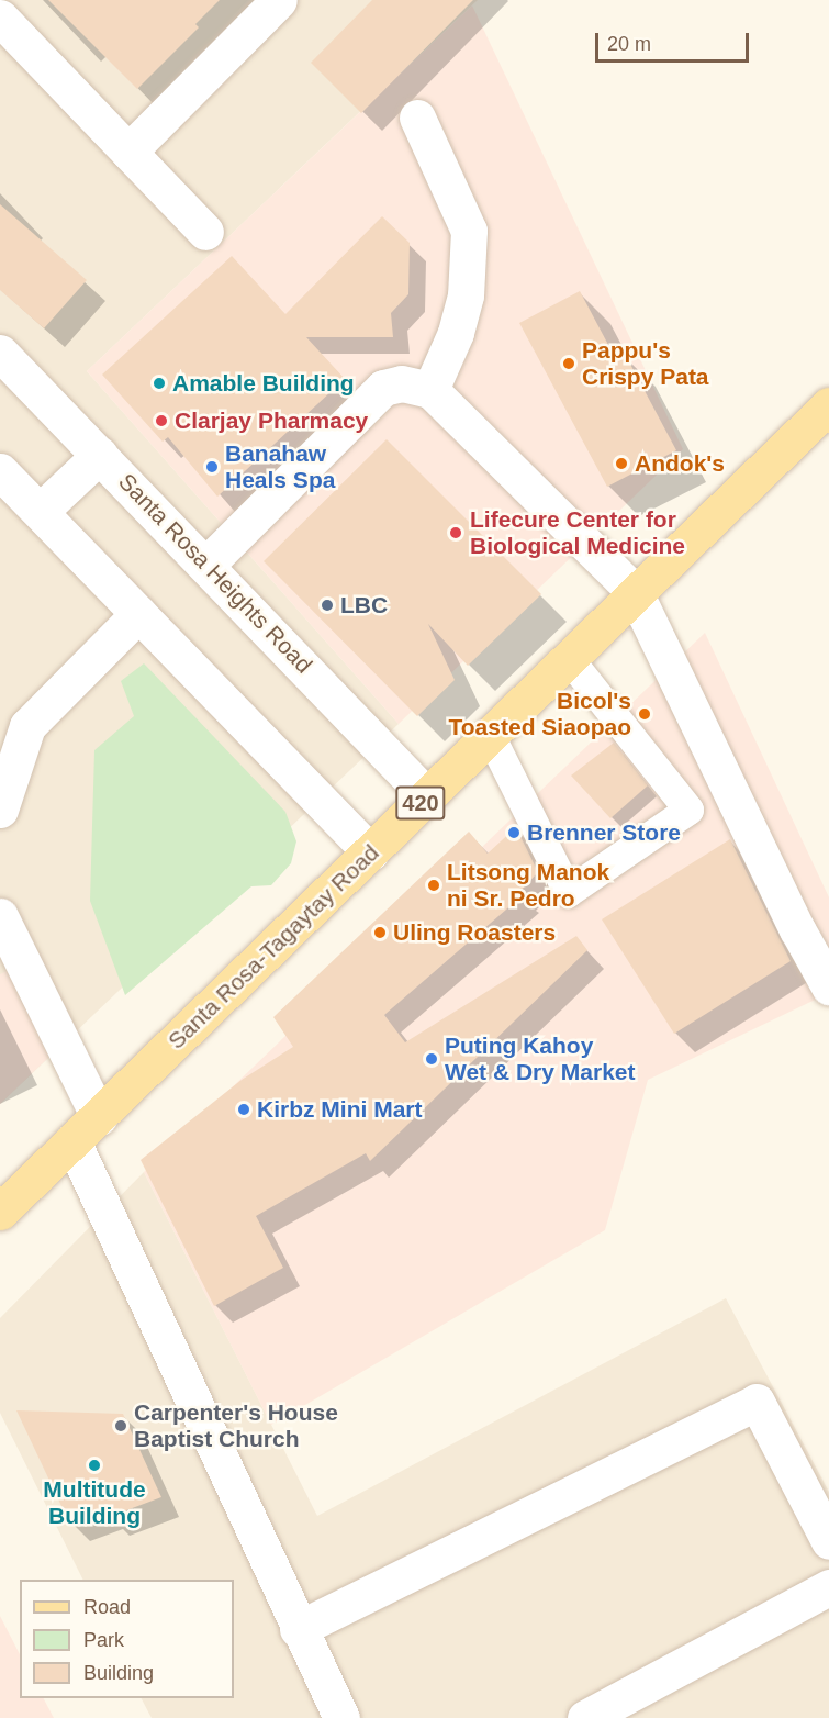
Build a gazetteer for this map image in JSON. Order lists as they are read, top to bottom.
{
  "streets": {
    "main road": ["420", "Santa Rosa-Tagaytay Road"],
    "street": ["Santa Rosa Heights Road"]
  },
  "crossings": [
    ["Santa Rosa Heights Road", "Santa Rosa-Tagaytay Road"]
  ],
  "places": [
    "Pappu's Crispy Pata",
    "Amable Building",
    "Clarjay Pharmacy",
    "Andok's",
    "Banahaw Heals Spa",
    "Lifecure Center for Biological Medicine",
    "LBC",
    "Bicol's Toasted Siaopao",
    "Brenner Store",
    "Litsong Manok ni Sr. Pedro",
    "Uling Roasters",
    "Puting Kahoy Wet & Dry Market",
    "Kirbz Mini Mart",
    "Carpenter's House Baptist Church",
    "Multitude Building"
  ],
  "legend": ["Road", "Park", "Building"],
  "scale_bar": "20 m"
}
